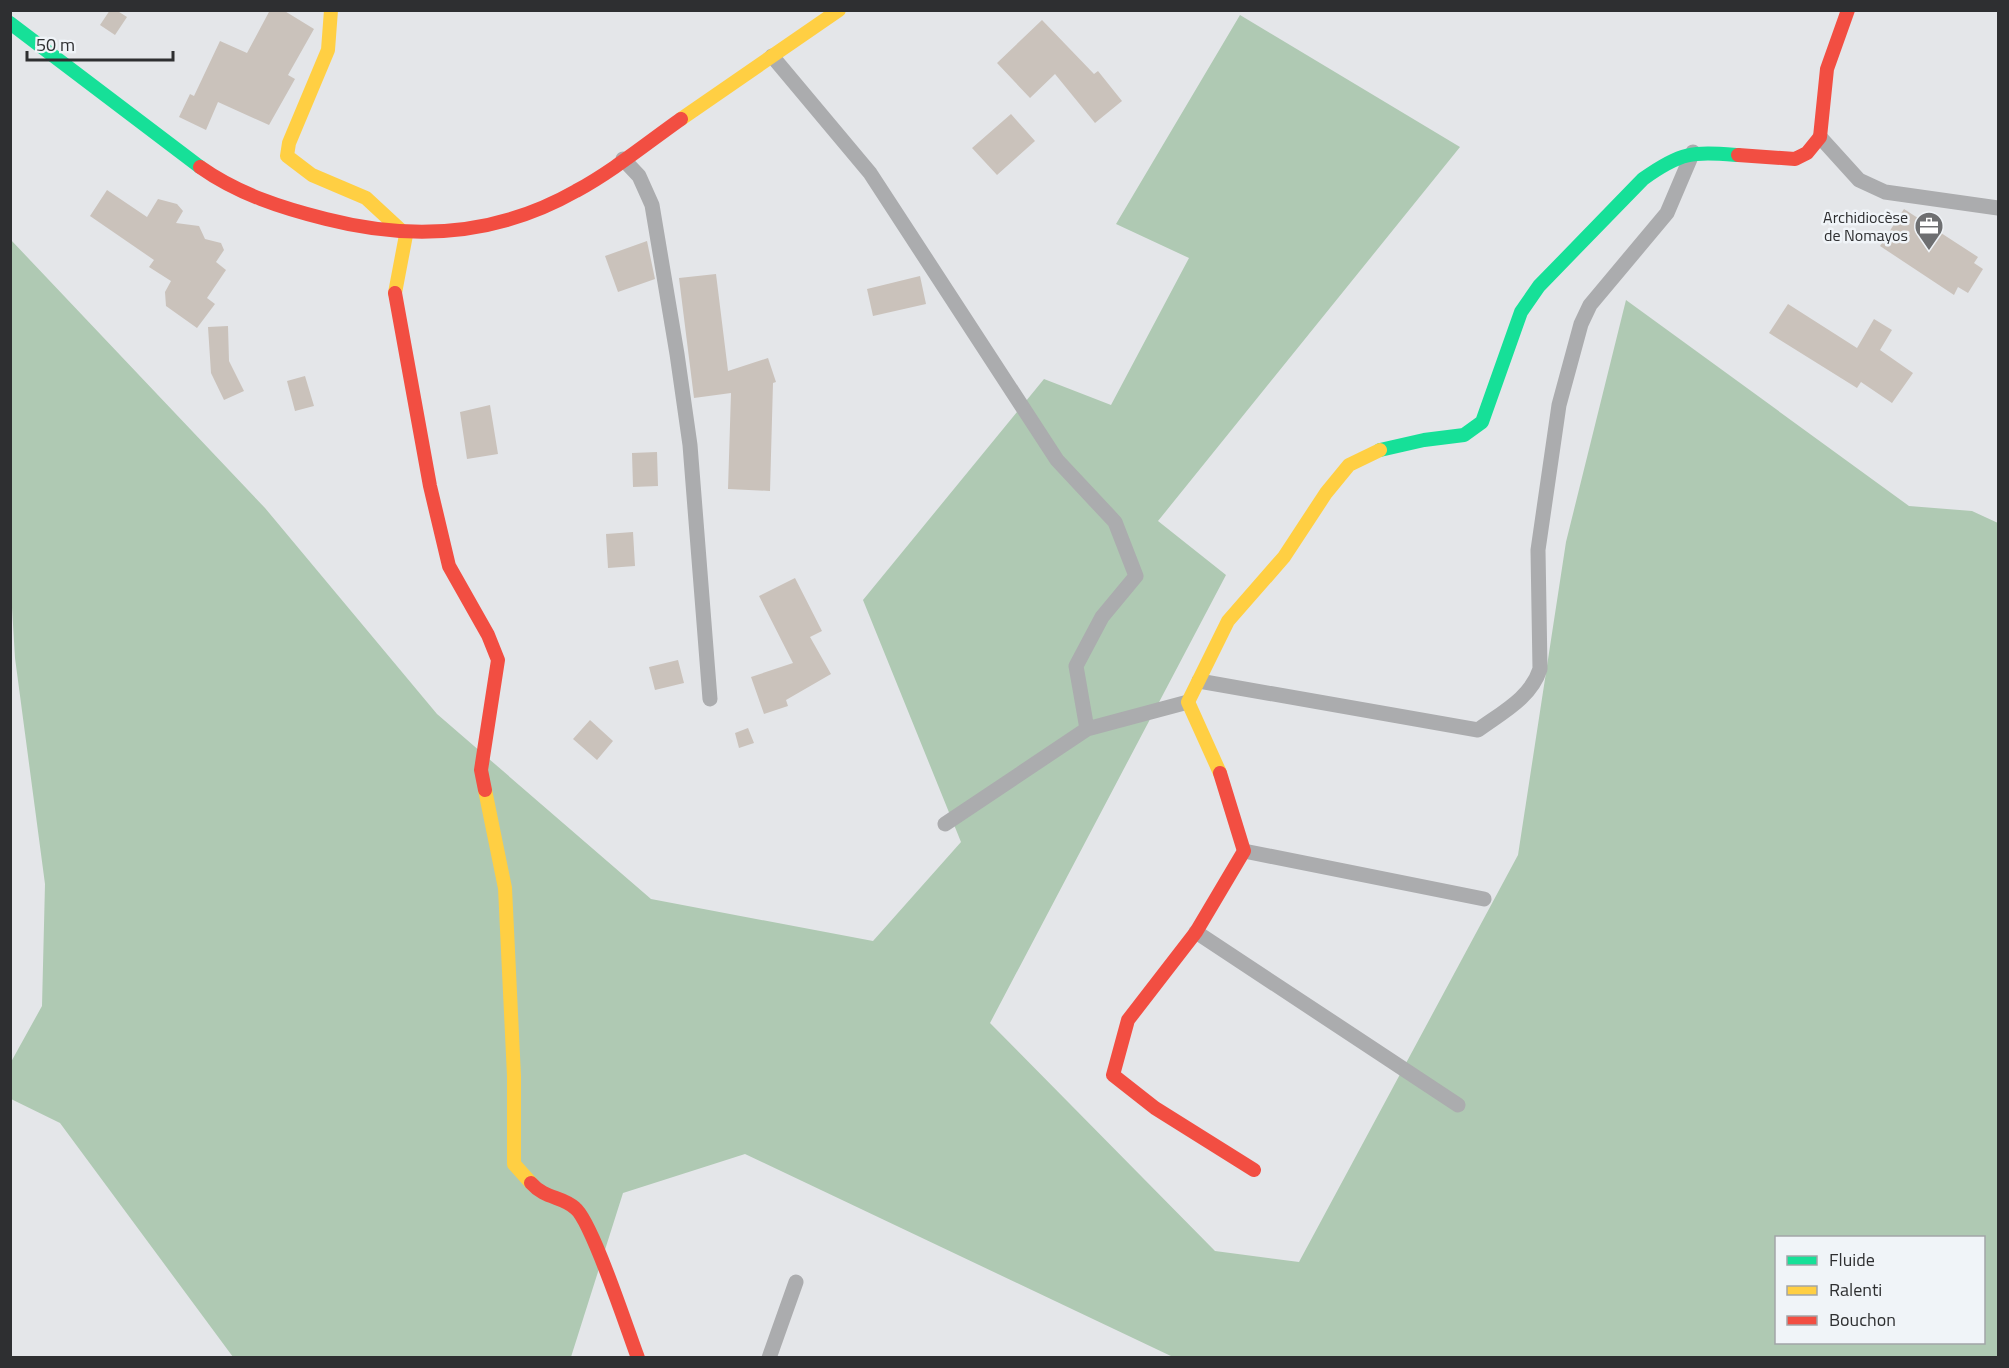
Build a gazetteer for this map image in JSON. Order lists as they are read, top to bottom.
{
  "places": {
    "office": ["Archidiocèse de Nomayos"]
  },
  "legend": ["Fluide", "Ralenti", "Bouchon"],
  "scale_bar": "50 m"
}
